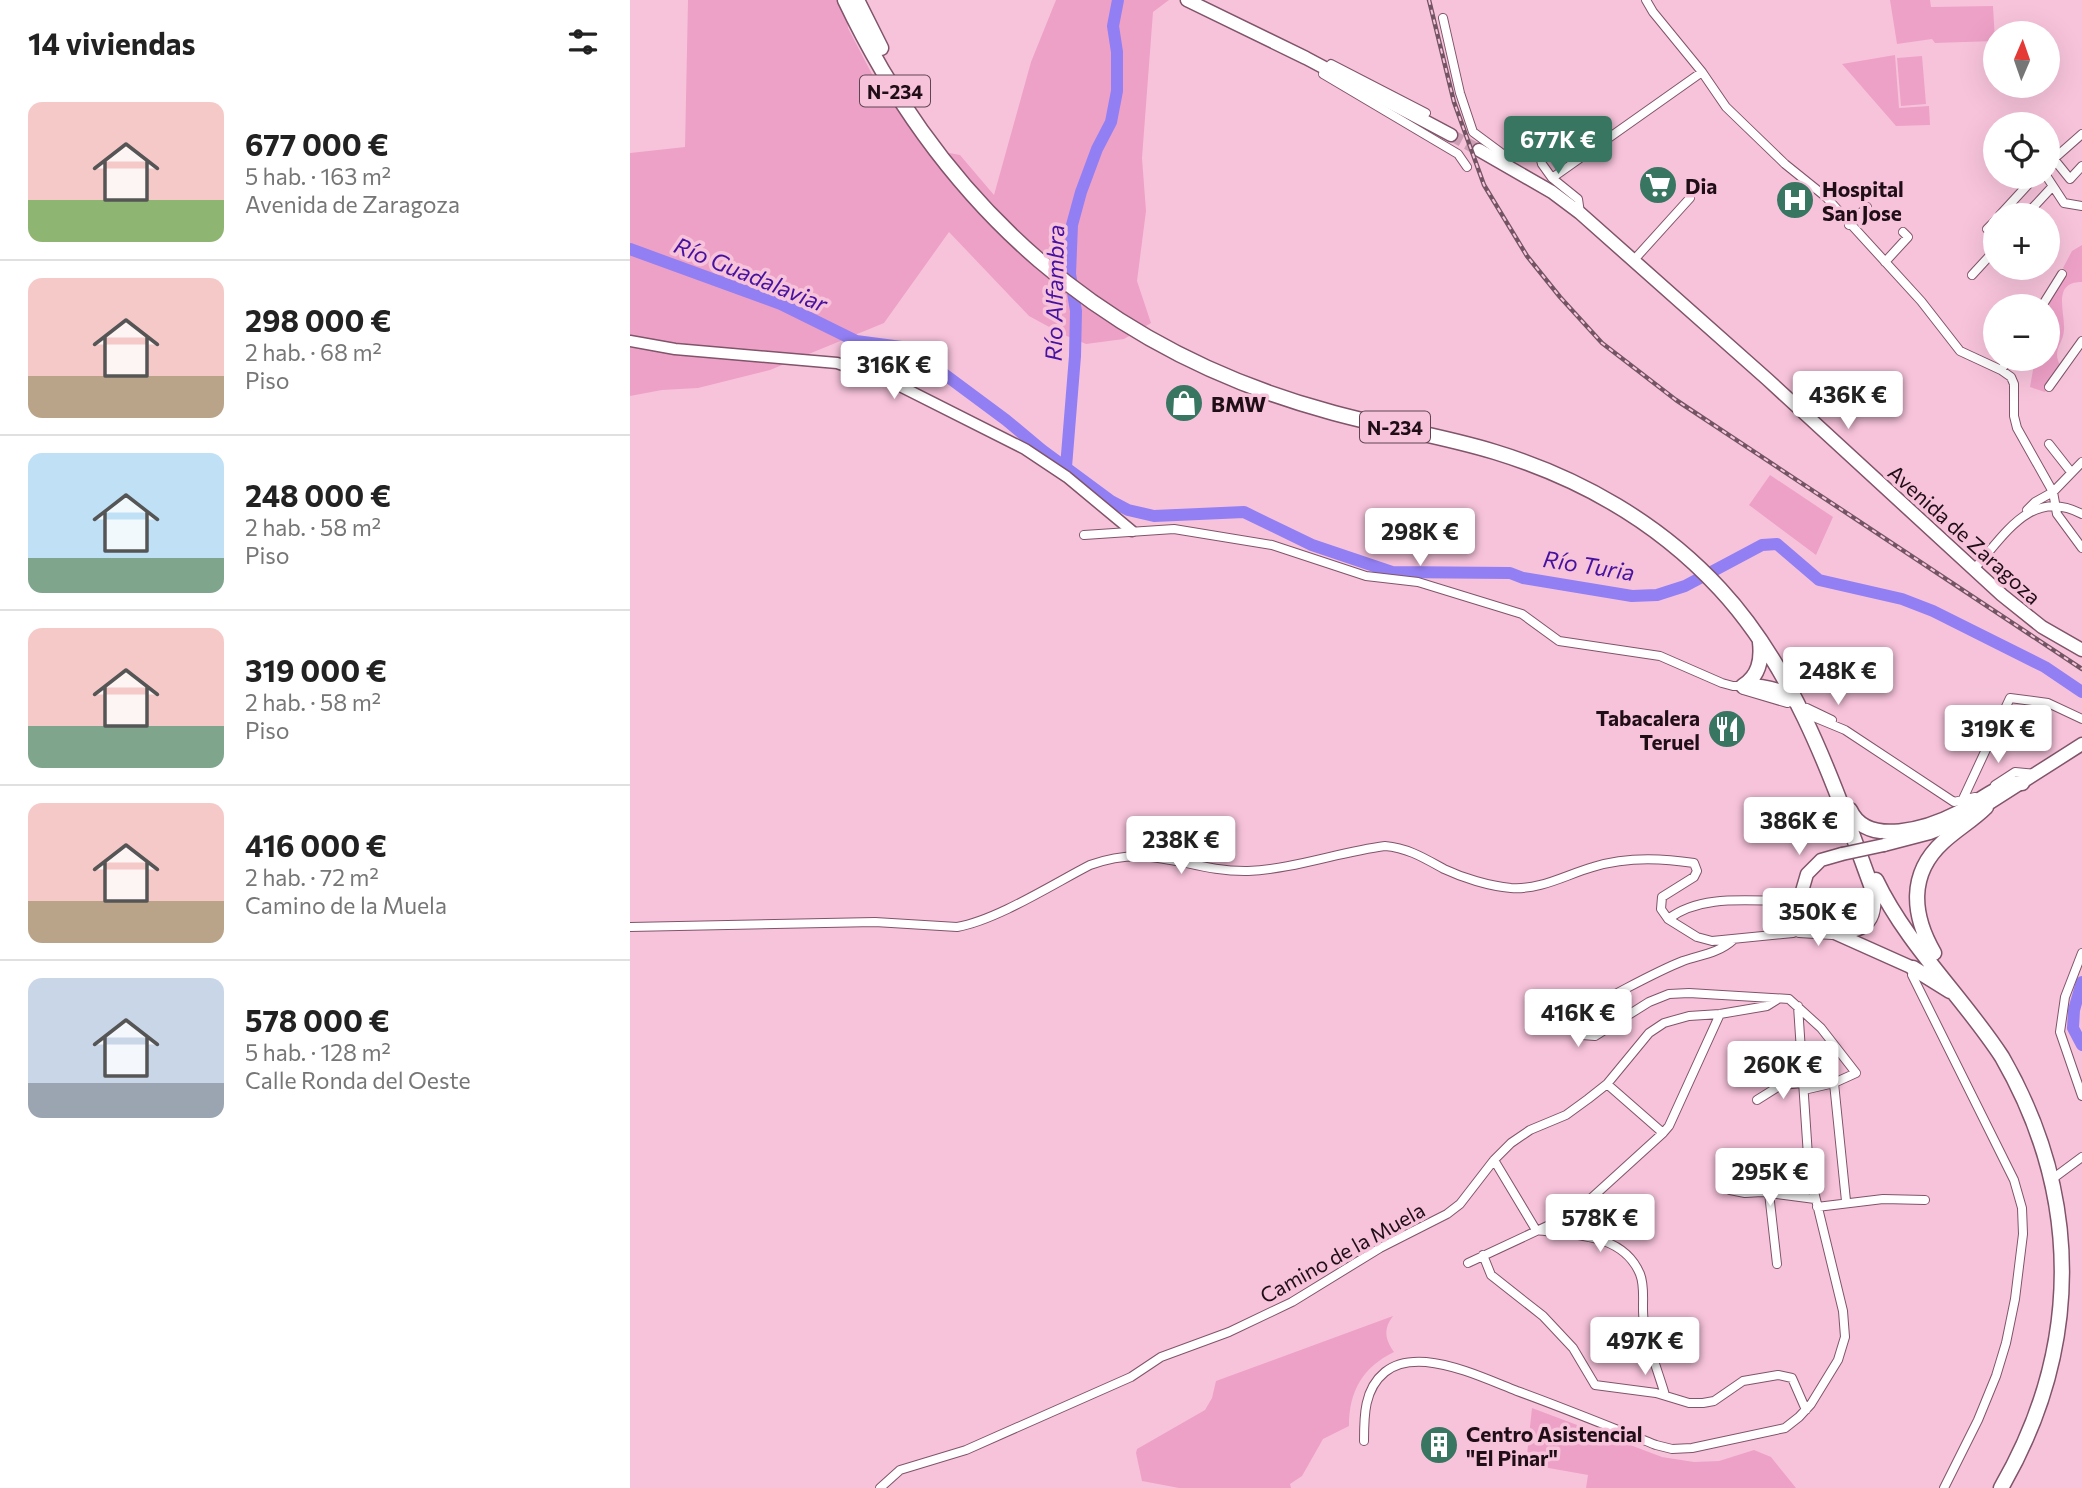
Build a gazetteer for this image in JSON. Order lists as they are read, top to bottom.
{
  "streets": {
    "highway": ["N-234"],
    "main road": ["Avenida de Zaragoza"],
    "street": ["Camino de la Muela"]
  },
  "water": ["Río Guadalaviar", "Río Alfambra", "Río Turia"],
  "places": {
    "supermarket": ["Dia"],
    "hospital": ["Hospital San Jose"],
    "shop": ["BMW"],
    "restaurant": ["Tabacalera Teruel"],
    "building": ["Centro Asistencial \"El Pinar\""]
  },
  "north": "top",
  "page": {
    "heading": "14 viviendas",
    "map_buttons": ["+", "−"],
    "list": [
      {
        "name": "677 000 €",
        "note": "5 hab. · 163 m² · Avenida de Zaragoza"
      },
      {
        "name": "298 000 €",
        "note": "2 hab. · 68 m² · Piso"
      },
      {
        "name": "248 000 €",
        "note": "2 hab. · 58 m² · Piso"
      },
      {
        "name": "319 000 €",
        "note": "2 hab. · 58 m² · Piso"
      },
      {
        "name": "416 000 €",
        "note": "2 hab. · 72 m² · Camino de la Muela"
      },
      {
        "name": "578 000 €",
        "note": "5 hab. · 128 m² · Calle Ronda del Oeste"
      }
    ],
    "price": [
      "677K €",
      "316K €",
      "436K €",
      "298K €",
      "248K €",
      "319K €",
      "386K €",
      "238K €",
      "350K €",
      "416K €",
      "260K €",
      "295K €",
      "578K €",
      "497K €"
    ]
  }
}
